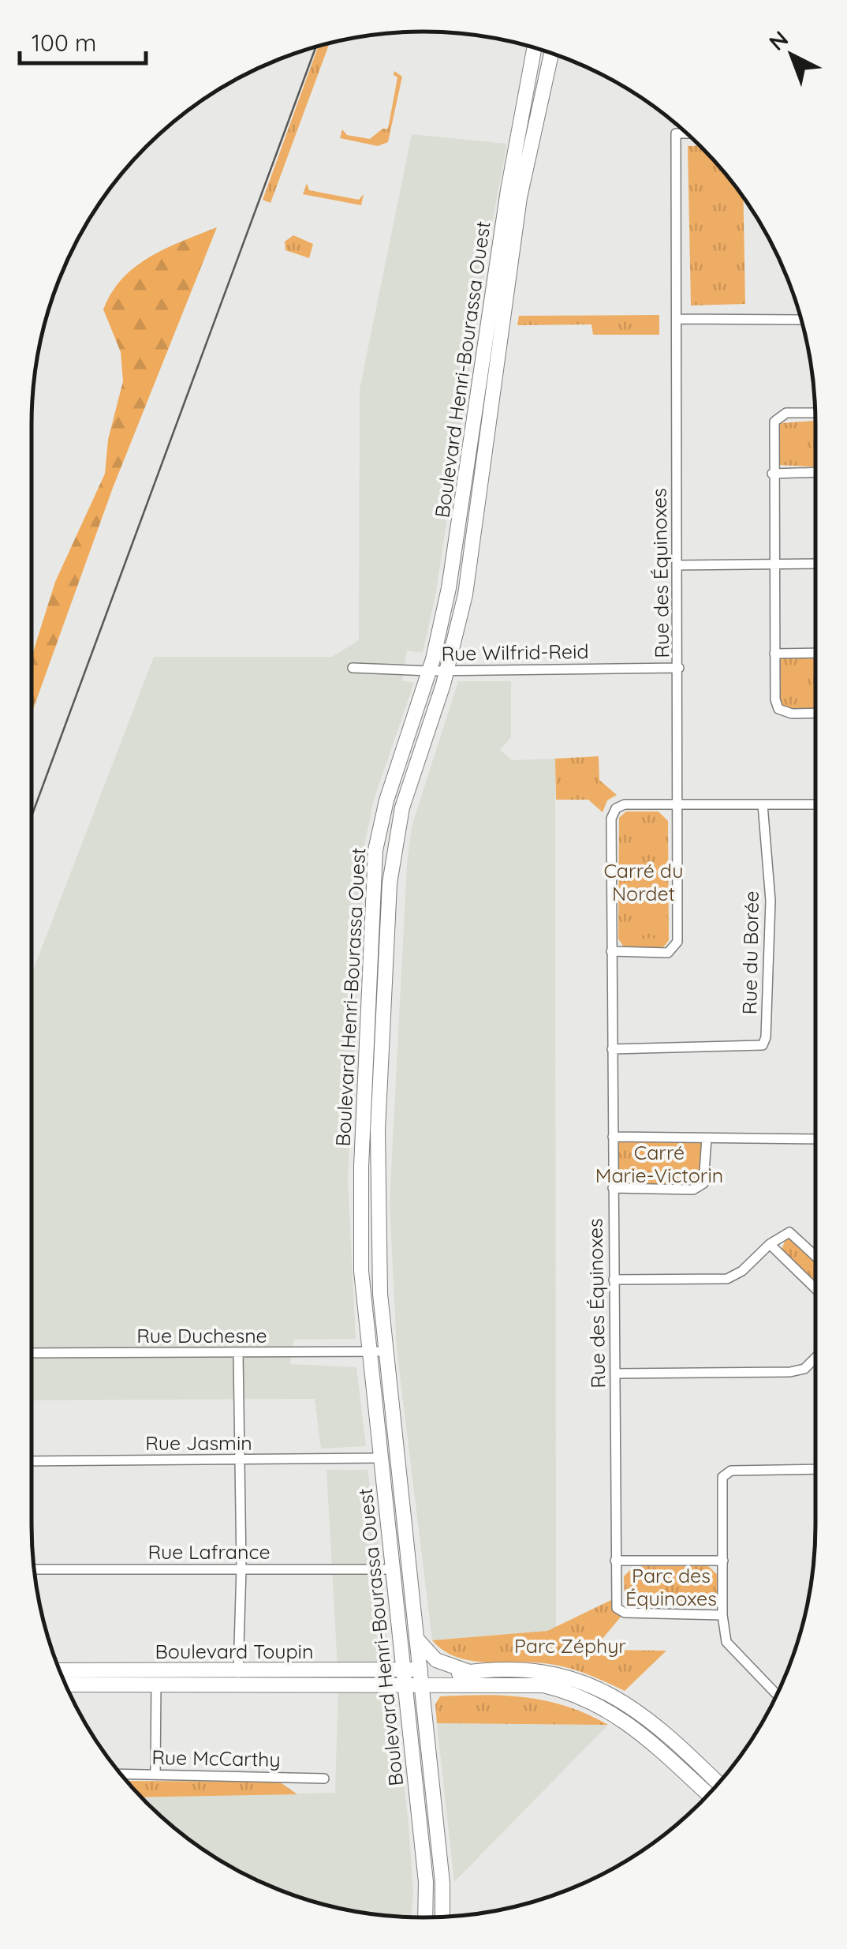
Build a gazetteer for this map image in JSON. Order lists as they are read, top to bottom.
{
  "streets": {
    "main road": ["Boulevard Henri-Bourassa Ouest", "Boulevard Toupin"],
    "street": [
      "Rue des Équinoxes",
      "Rue Wilfrid-Reid",
      "Rue du Borée",
      "Rue Duchesne",
      "Rue Jasmin",
      "Rue Lafrance",
      "Rue McCarthy"
    ]
  },
  "crossings": [
    ["Boulevard Henri-Bourassa Ouest", "Rue Wilfrid-Reid"],
    ["Boulevard Henri-Bourassa Ouest", "Rue Duchesne"],
    ["Boulevard Henri-Bourassa Ouest", "Rue Jasmin"],
    ["Boulevard Henri-Bourassa Ouest", "Rue Lafrance"],
    ["Boulevard Henri-Bourassa Ouest", "Boulevard Toupin"],
    ["Rue des Équinoxes", "Rue Wilfrid-Reid"],
    ["Rue des Équinoxes", "Rue du Borée"]
  ],
  "parks": [
    "Carré du Nordet",
    "Carré Marie-Victorin",
    "Parc des Équinoxes",
    "Parc Zéphyr"
  ],
  "scale_bar": "100 m",
  "north": "top left"
}
